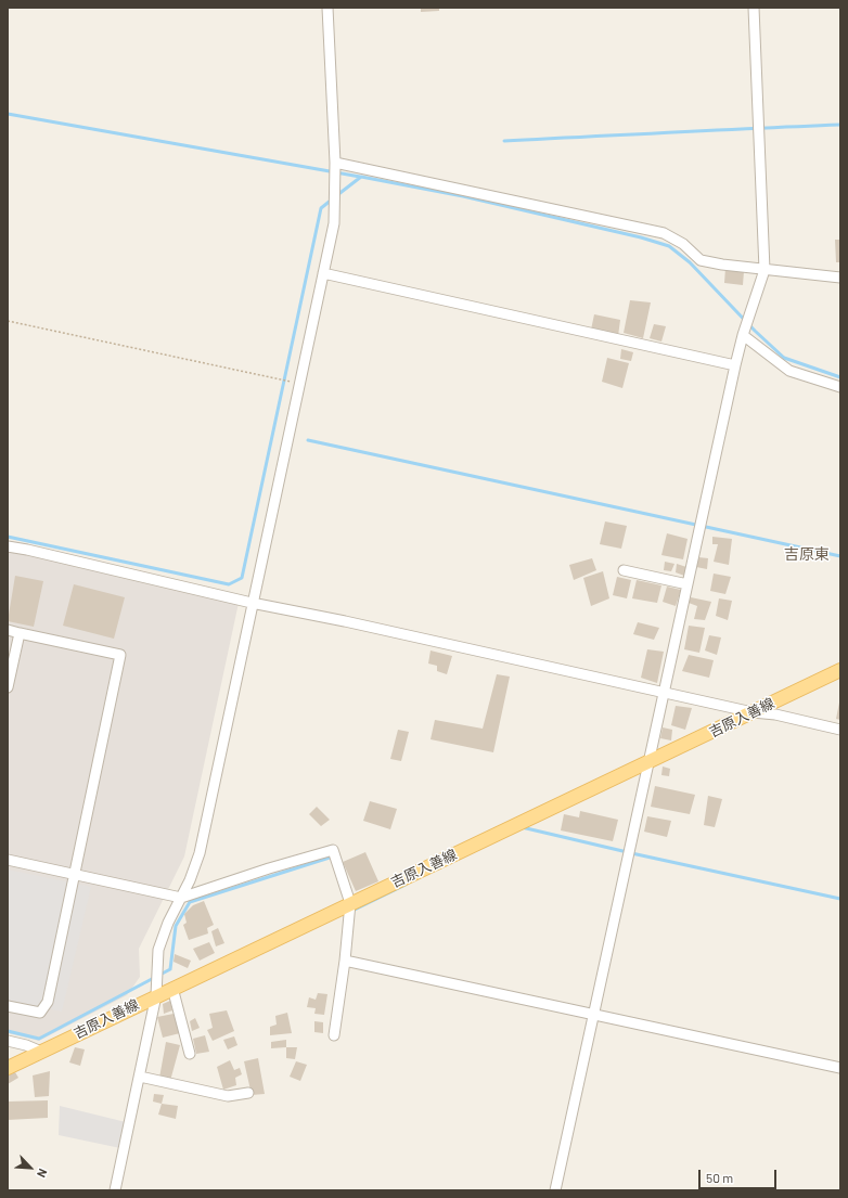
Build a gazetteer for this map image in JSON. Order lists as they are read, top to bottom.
{
  "streets": {
    "main road": ["吉原入善線"]
  },
  "districts": ["吉原東"],
  "scale_bar": "50 m",
  "north": "bottom right"
}
